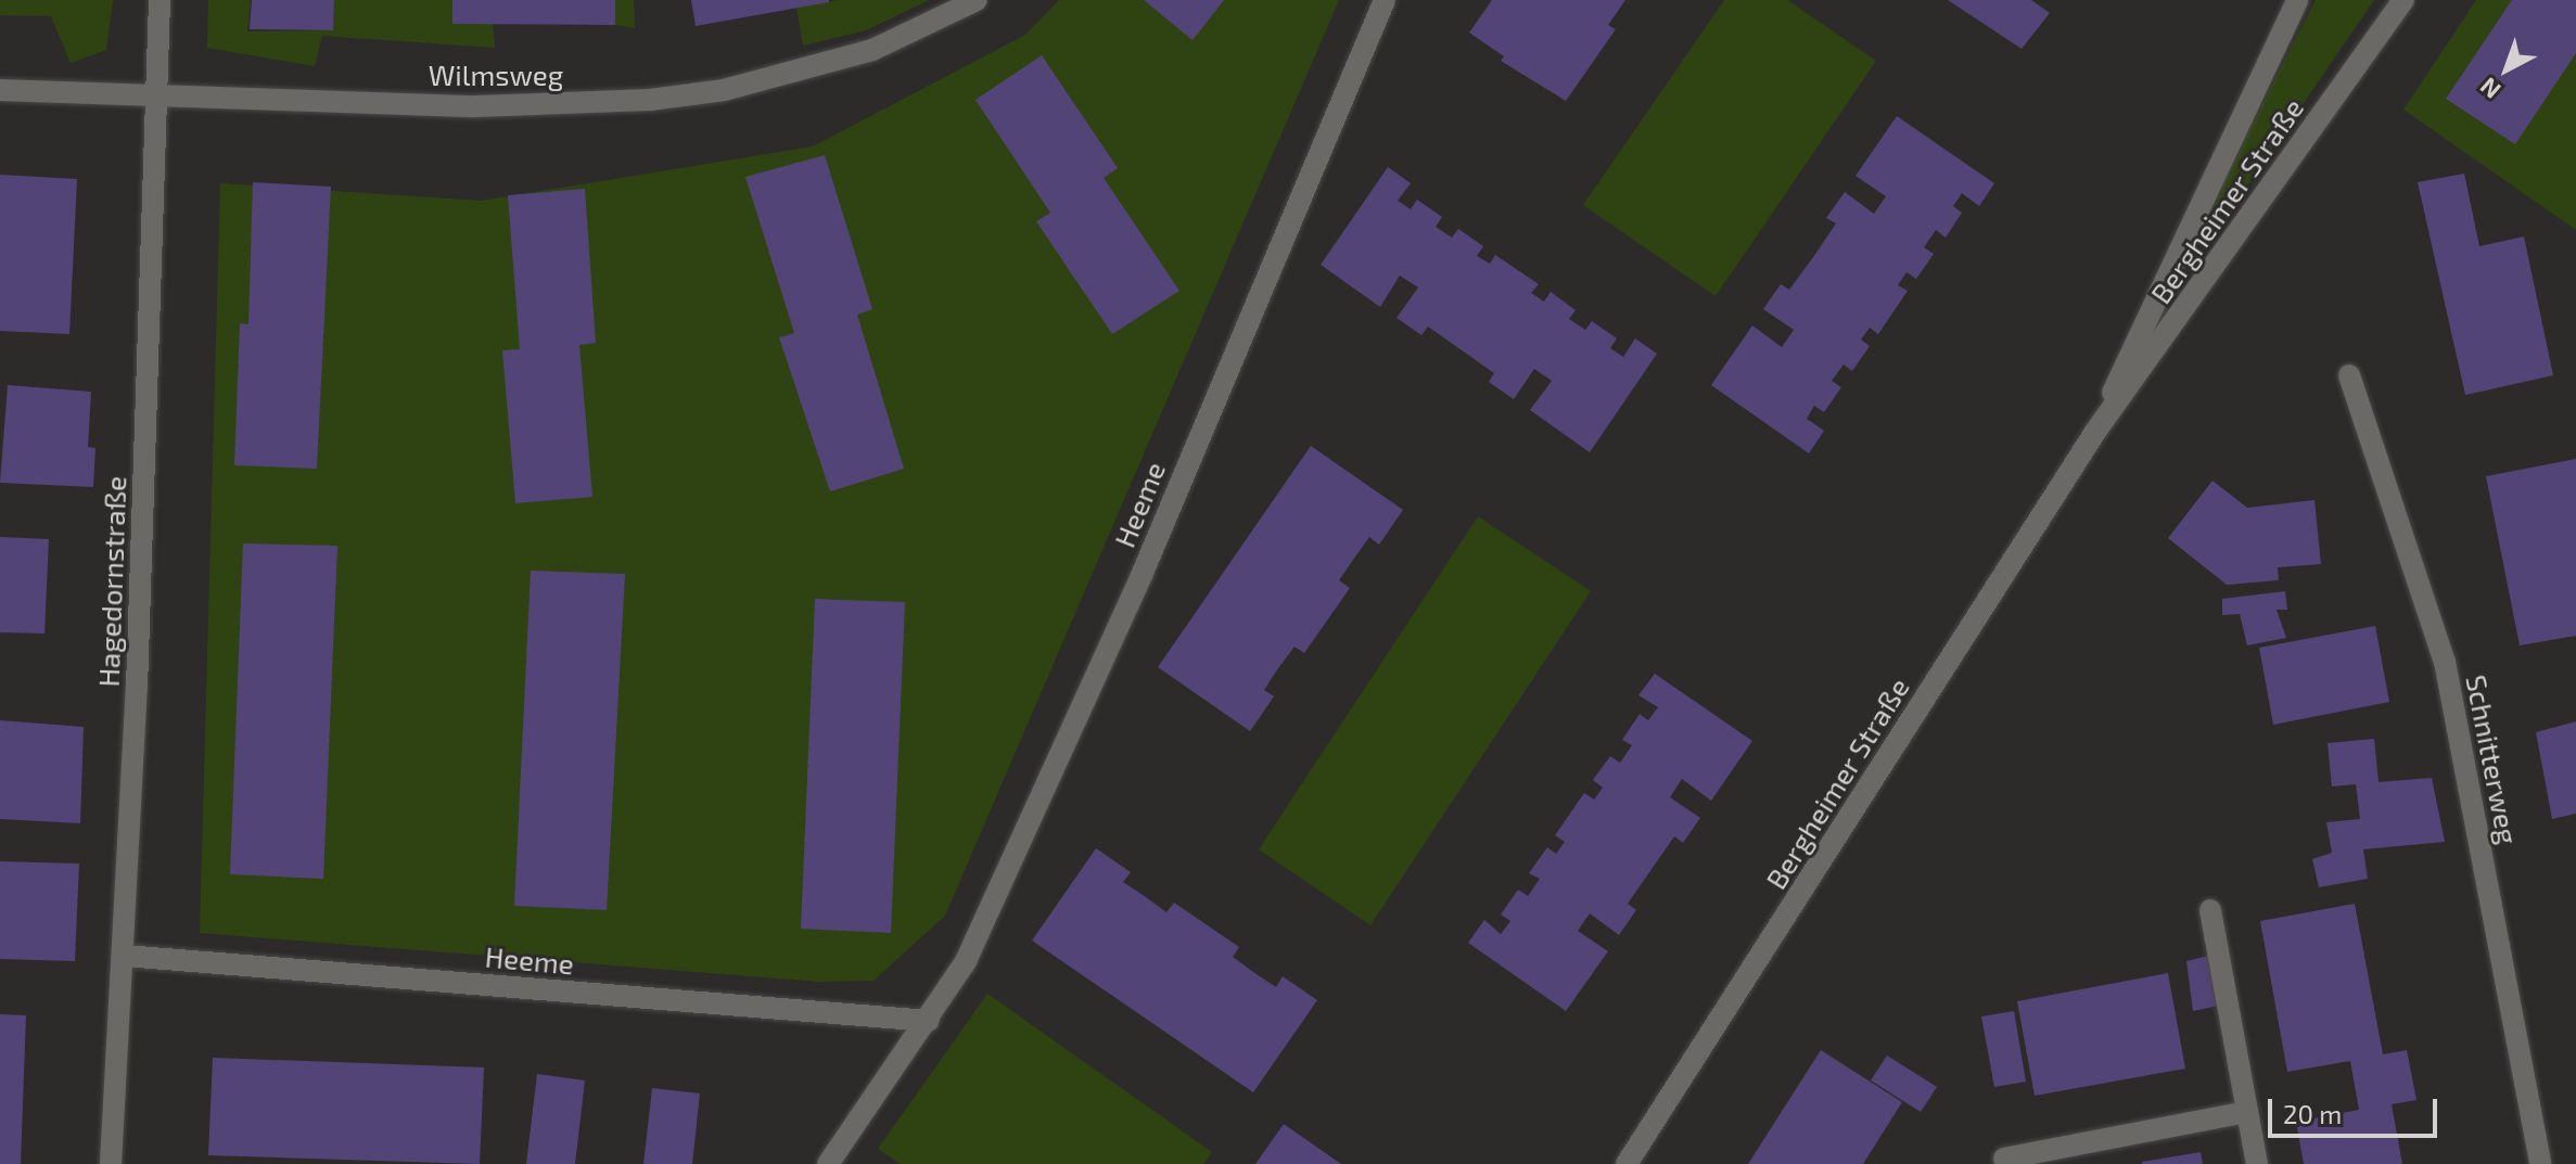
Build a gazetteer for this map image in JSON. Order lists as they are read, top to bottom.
{
  "streets": {
    "street": [
      "Wilmsweg",
      "Bergheimer Straße",
      "Heeme",
      "Hagedornstraße",
      "Schnitterweg"
    ]
  },
  "crossings": [
    ["Wilmsweg", "Hagedornstraße"],
    ["Heeme", "Hagedornstraße"]
  ],
  "scale_bar": "20 m",
  "north": "bottom left"
}
